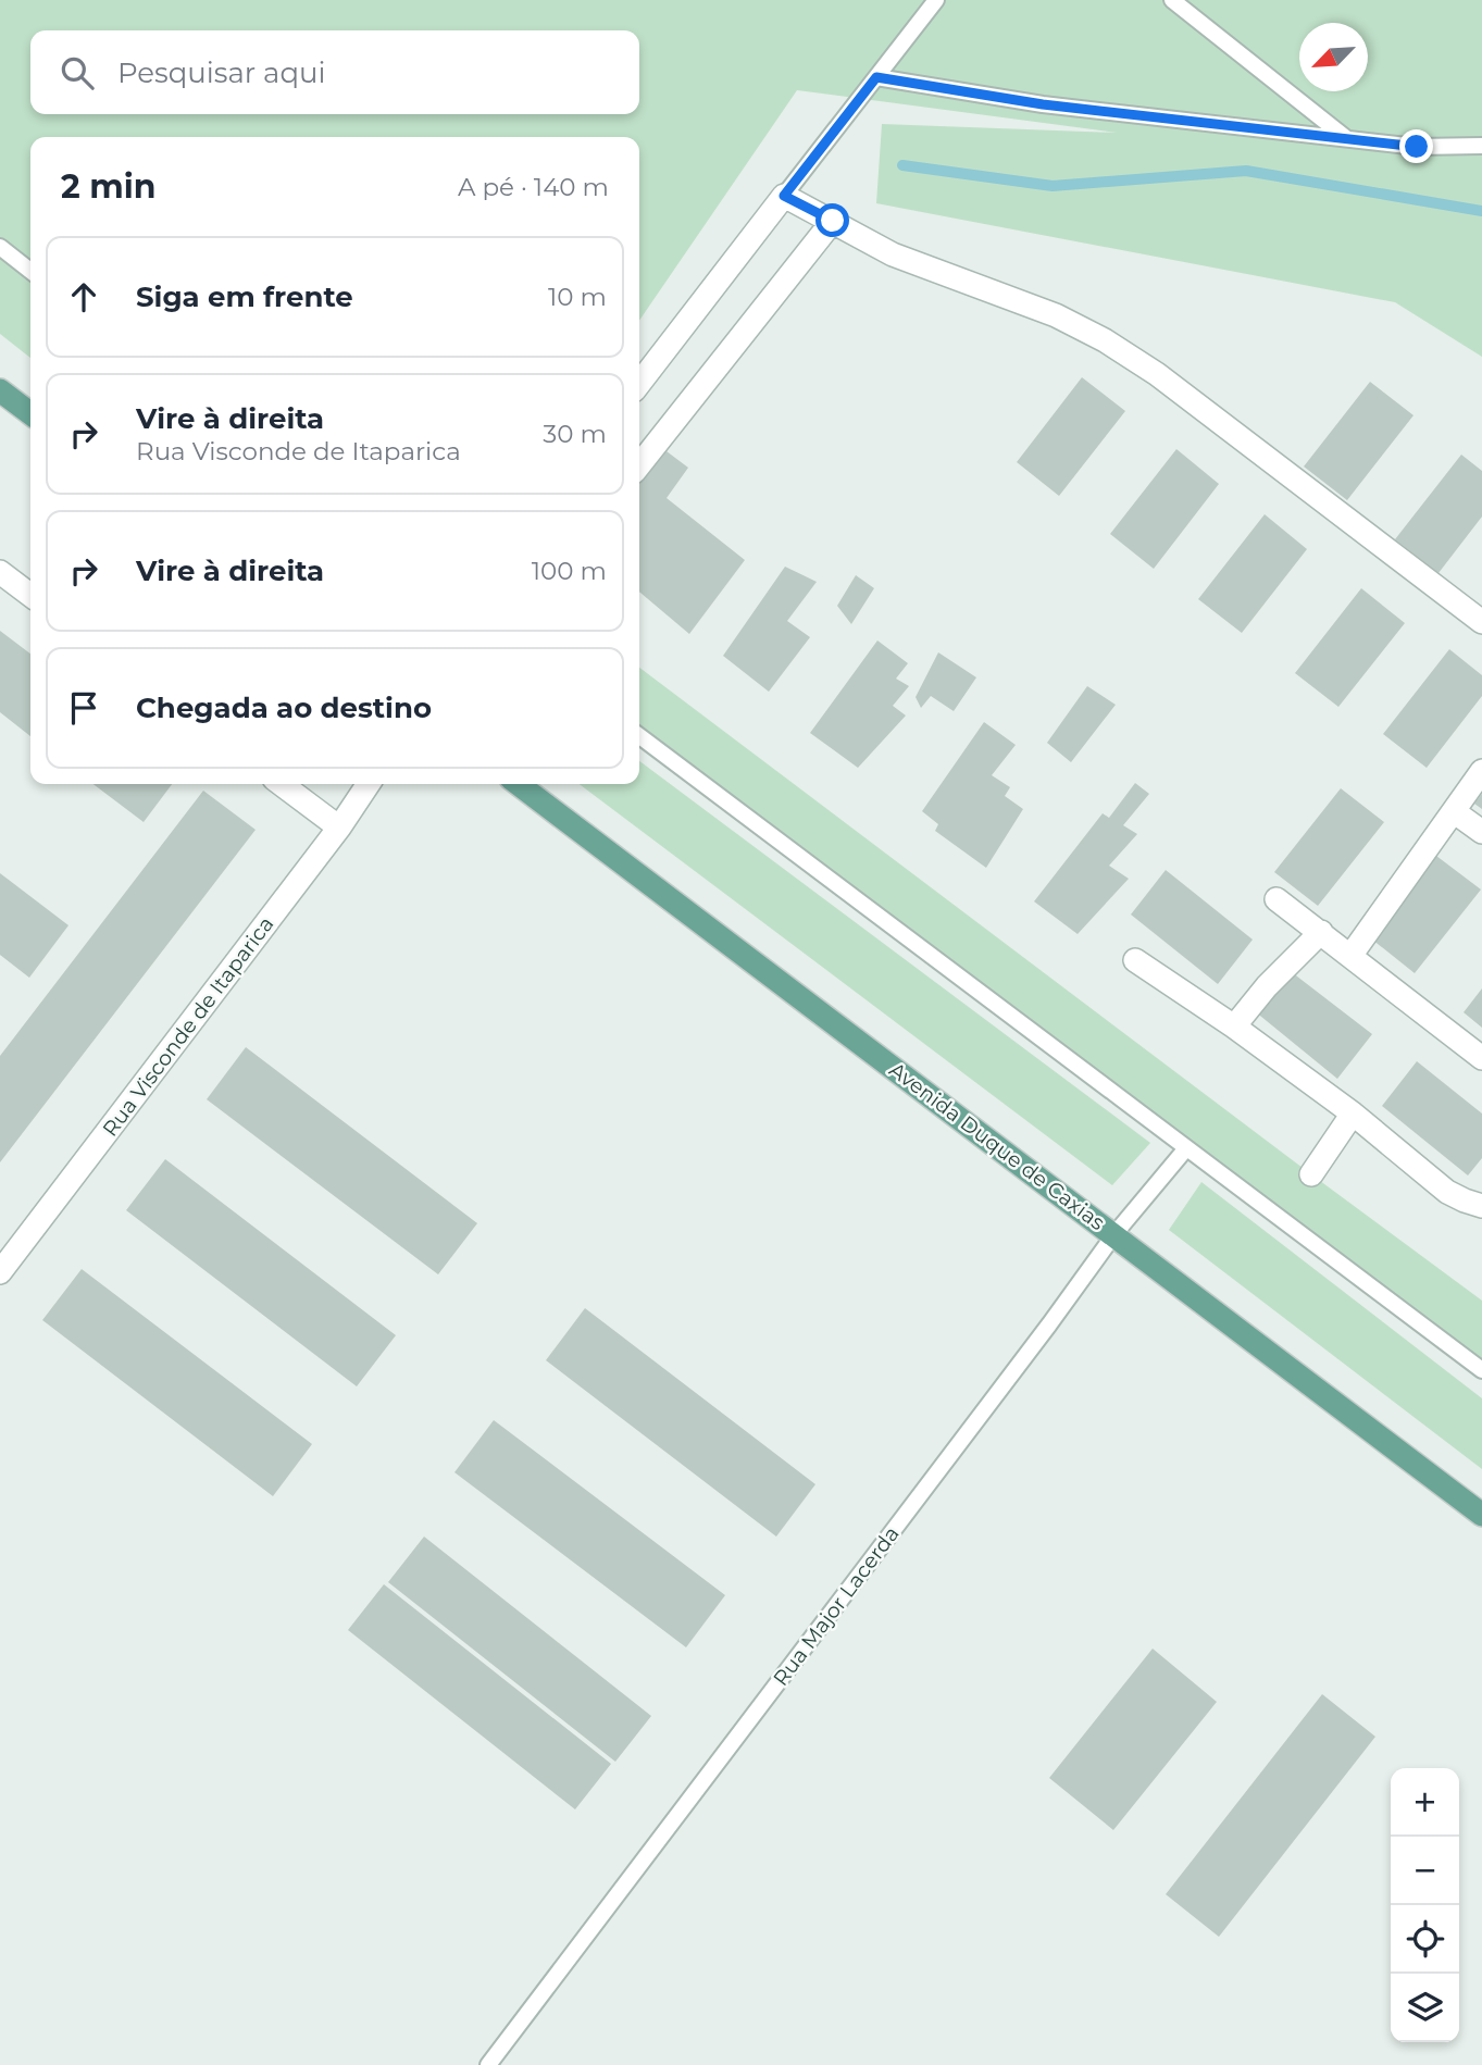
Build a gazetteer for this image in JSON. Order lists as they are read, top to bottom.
{
  "streets": {
    "main road": ["Avenida Duque de Caxias"],
    "street": ["Rua Visconde de Itaparica"],
    "lane": ["Rua Major Lacerda"]
  },
  "crossings": [
    ["Avenida Duque de Caxias", "Rua Major Lacerda"]
  ],
  "north": "bottom left",
  "page": {
    "search": "Pesquisar aqui",
    "heading": ["2 min", "A pé · 140 m"],
    "list": [
      ["Siga em frente", "10 m"],
      ["Vire à direita", "Rua Visconde de Itaparica", "30 m"],
      ["Vire à direita", "100 m"],
      "Chegada ao destino"
    ],
    "map_buttons": ["+", "−"]
  }
}
